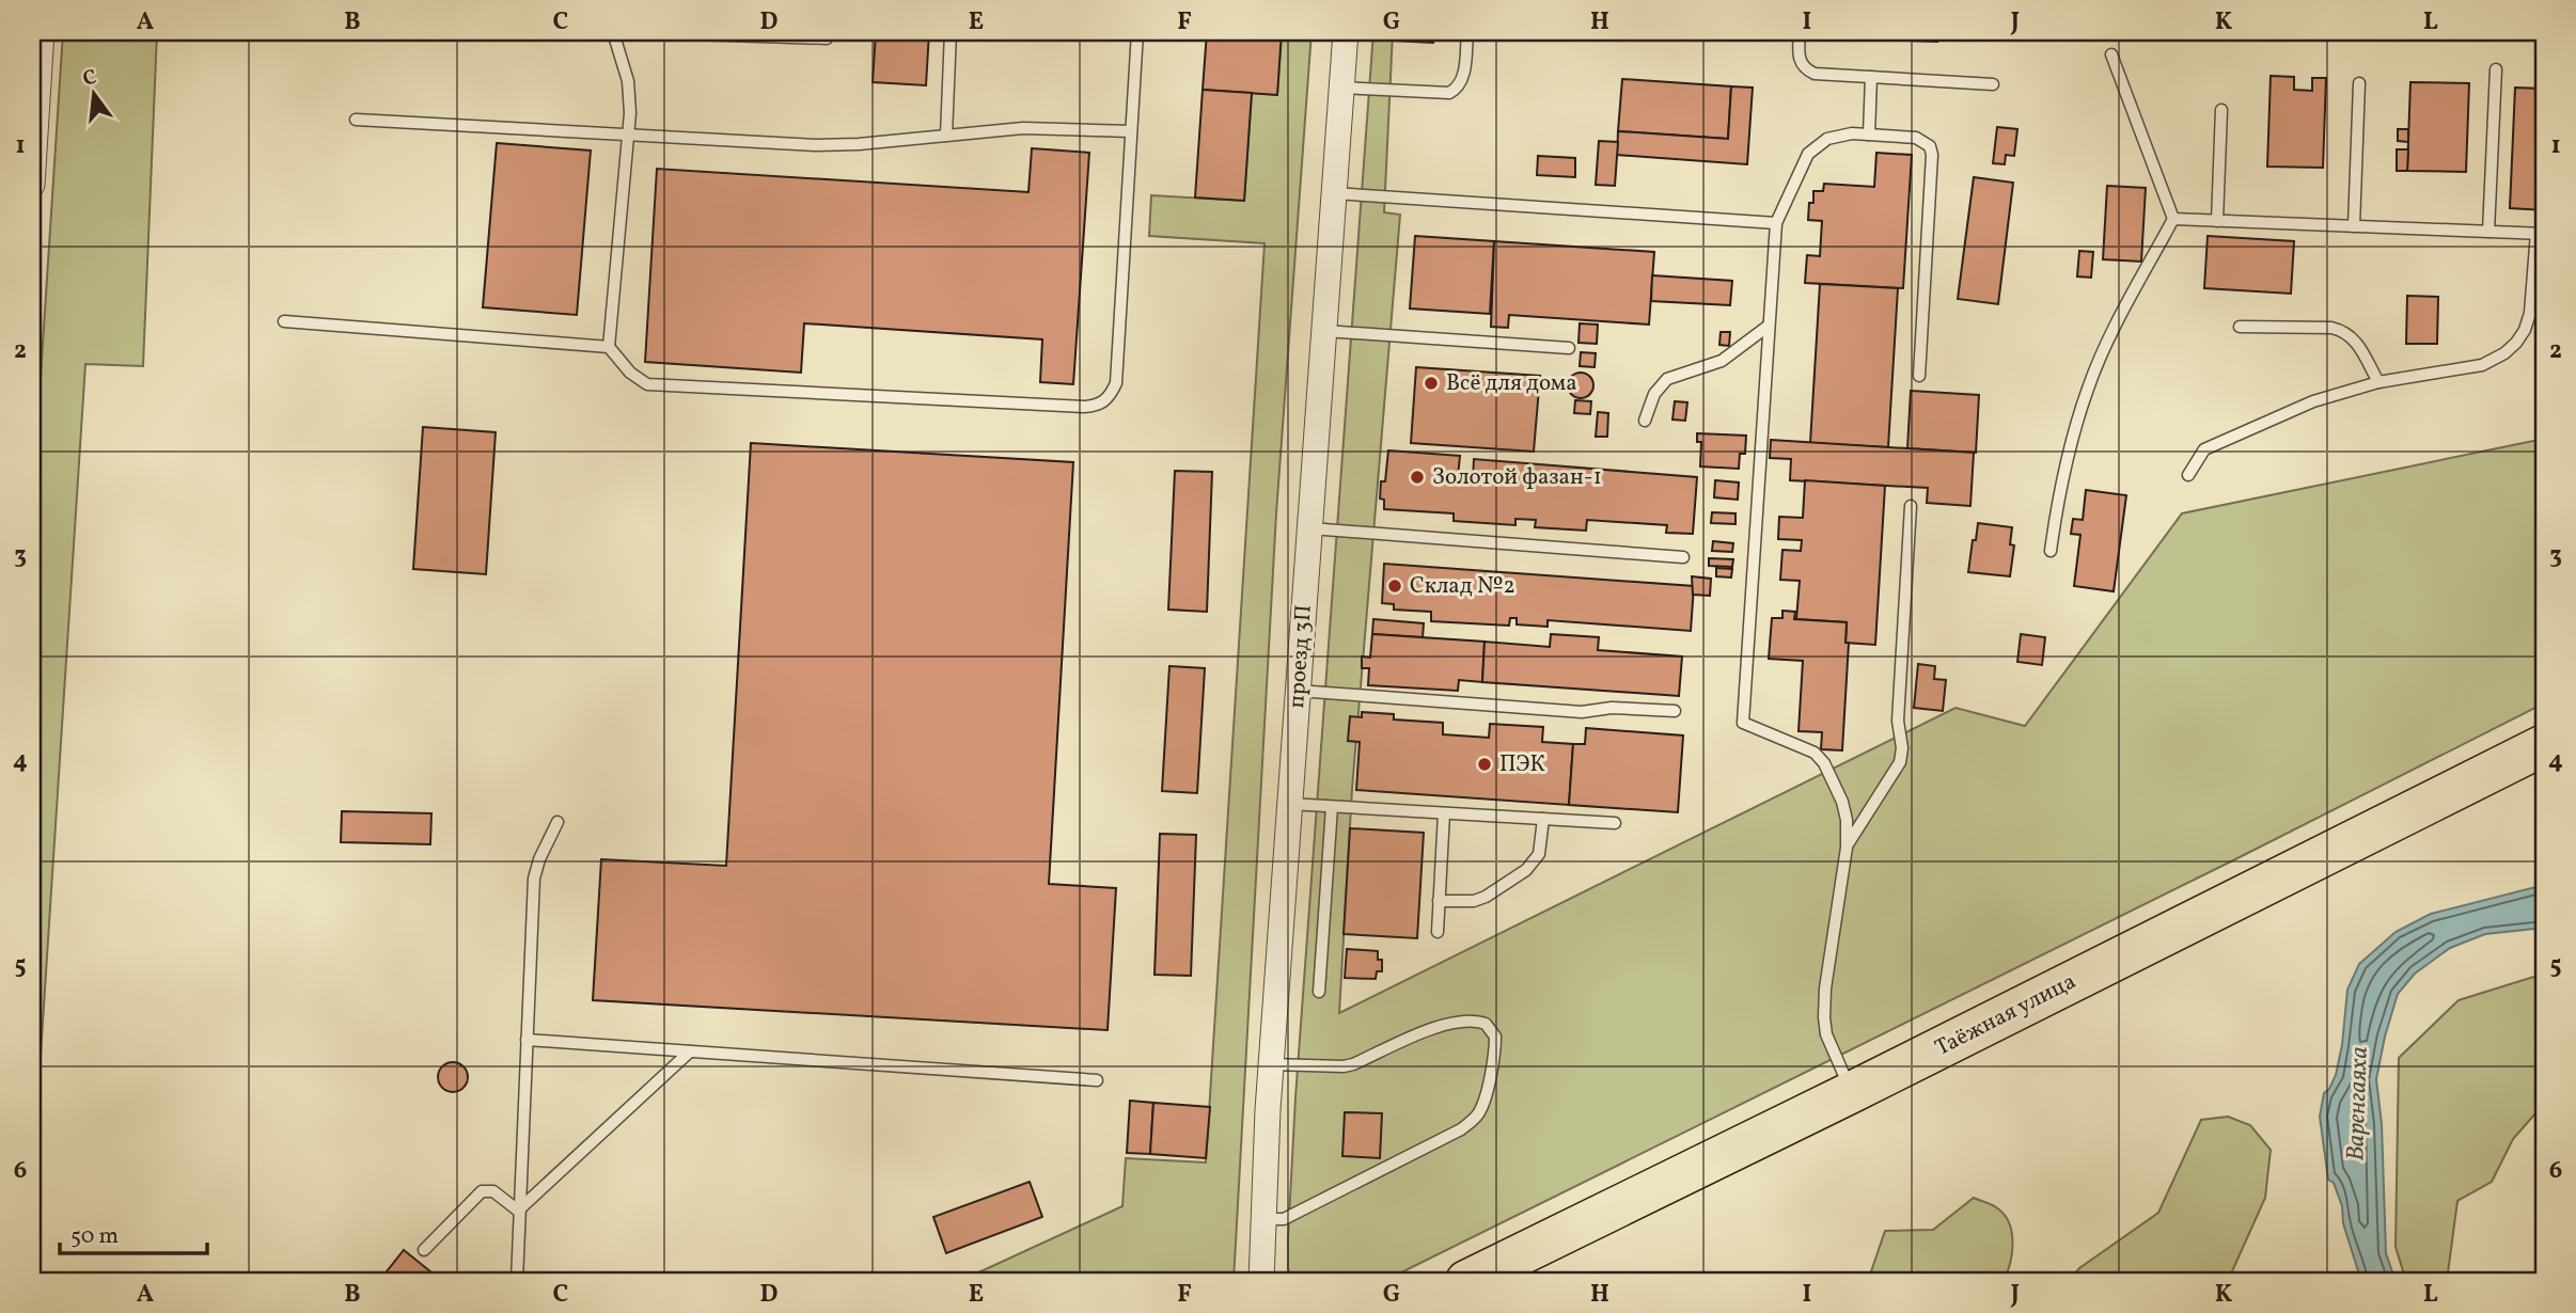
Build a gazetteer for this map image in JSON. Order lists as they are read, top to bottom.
{
  "streets": {
    "highway": ["Таёжная улица"],
    "street": ["проезд 3П"]
  },
  "water": ["Варенгаяха"],
  "places": [
    "Всё для дома",
    "Золотой фазан-1",
    "Склад №2",
    "ПЭК"
  ],
  "scale_bar": "50 m",
  "north": "top",
  "grid": {
    "columns": [
      "A",
      "B",
      "C",
      "D",
      "E",
      "F",
      "G",
      "H",
      "I",
      "J",
      "K",
      "L"
    ],
    "rows": [
      "1",
      "2",
      "3",
      "4",
      "5",
      "6"
    ]
  }
}
